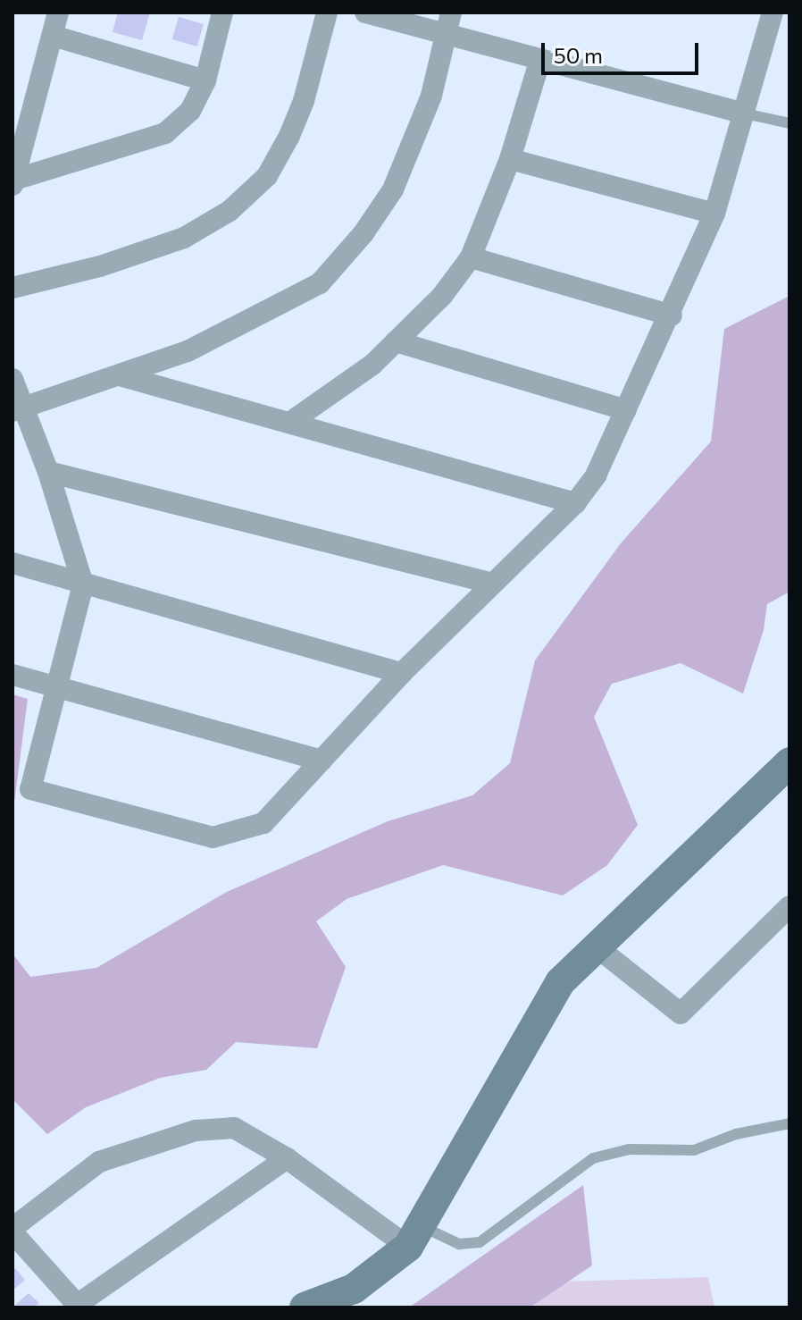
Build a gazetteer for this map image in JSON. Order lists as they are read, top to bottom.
{
  "scale_bar": "50 m"
}
